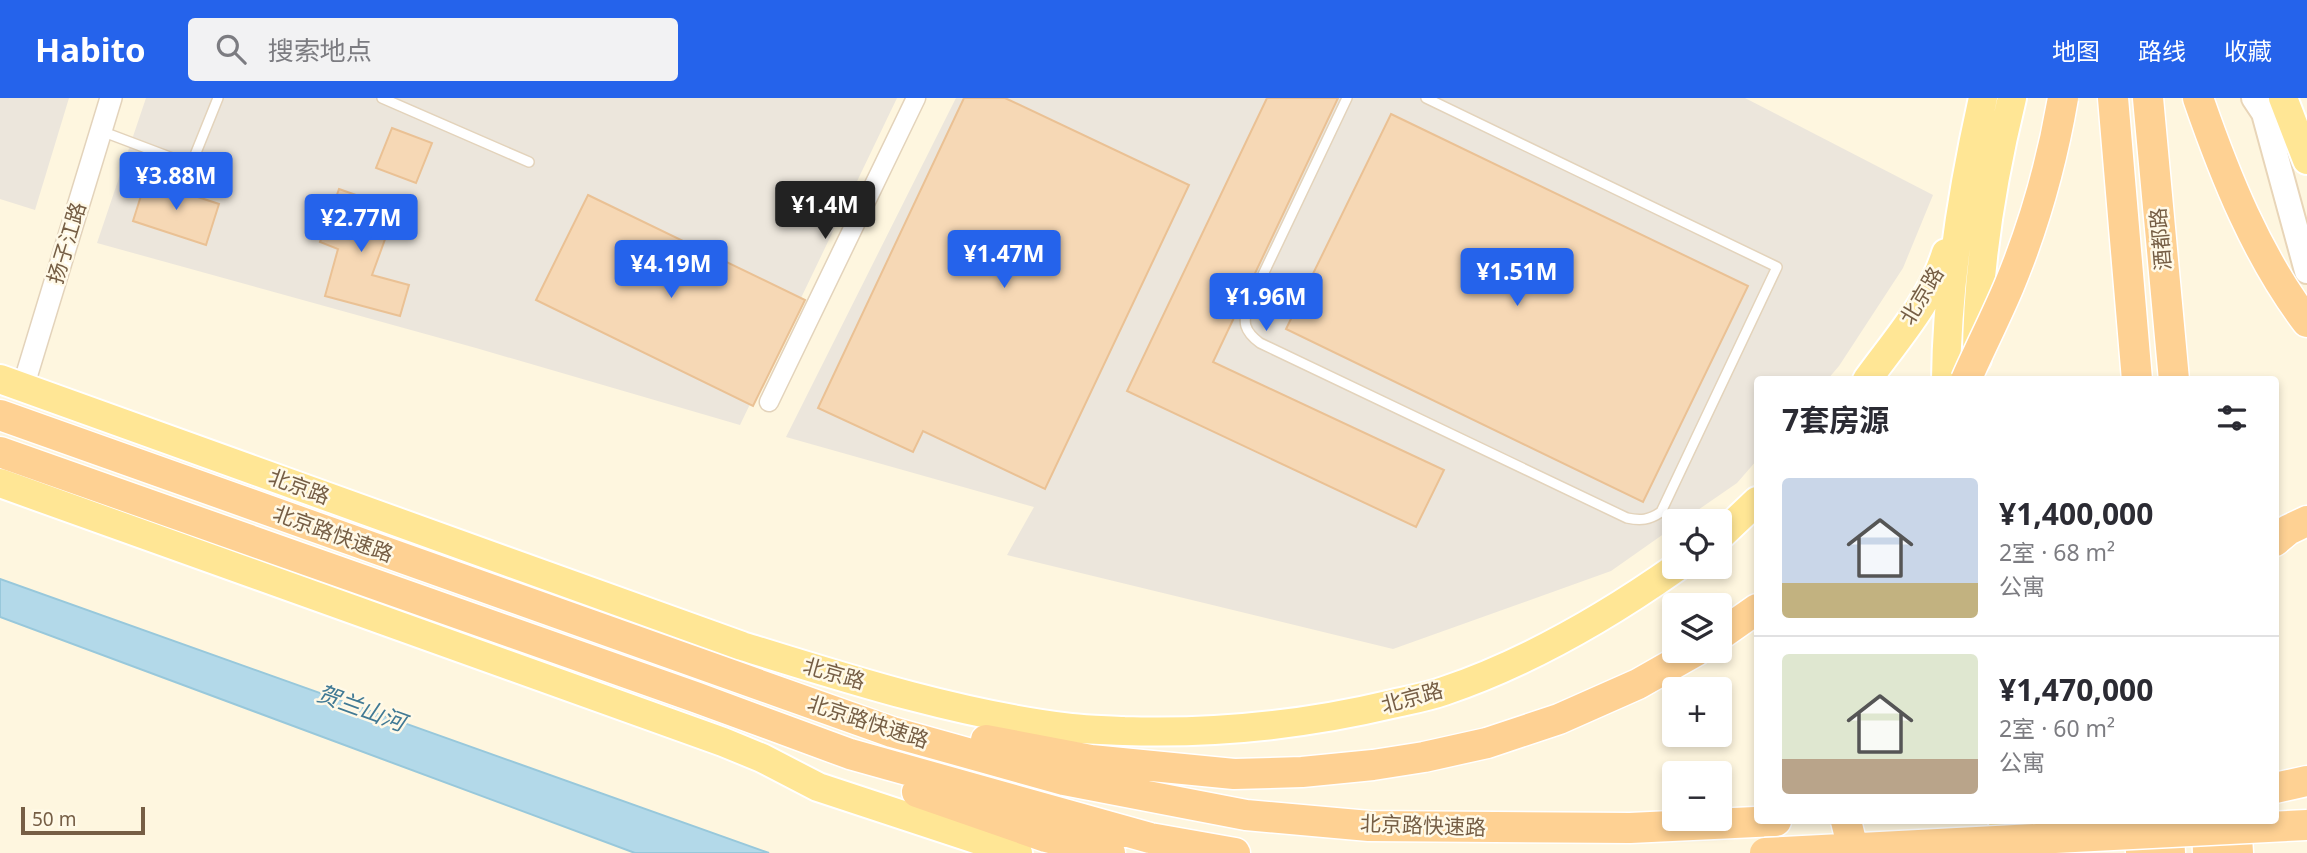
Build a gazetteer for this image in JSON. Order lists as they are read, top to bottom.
{
  "streets": {
    "highway": ["酒都路", "北京路快速路"],
    "main road": ["北京路"],
    "street": ["扬子江路"]
  },
  "crossings": [
    ["扬子江路", "北京路"]
  ],
  "water": ["贺兰山河"],
  "scale_bar": "50 m",
  "page": {
    "header": "Habito",
    "search": "搜索地点",
    "nav": ["地图", "路线", "收藏"],
    "price": [
      "¥3.88M",
      "¥1.4M",
      "¥2.77M",
      "¥1.47M",
      "¥4.19M",
      "¥1.51M",
      "¥1.96M"
    ],
    "heading": "7套房源",
    "list": [
      {
        "name": "¥1,400,000",
        "note": "2室 · 68 m² · 公寓"
      },
      {
        "name": "¥1,470,000",
        "note": "2室 · 60 m² · 公寓"
      }
    ],
    "map_buttons": ["+", "−"],
    "scale": "50 m"
  }
}
